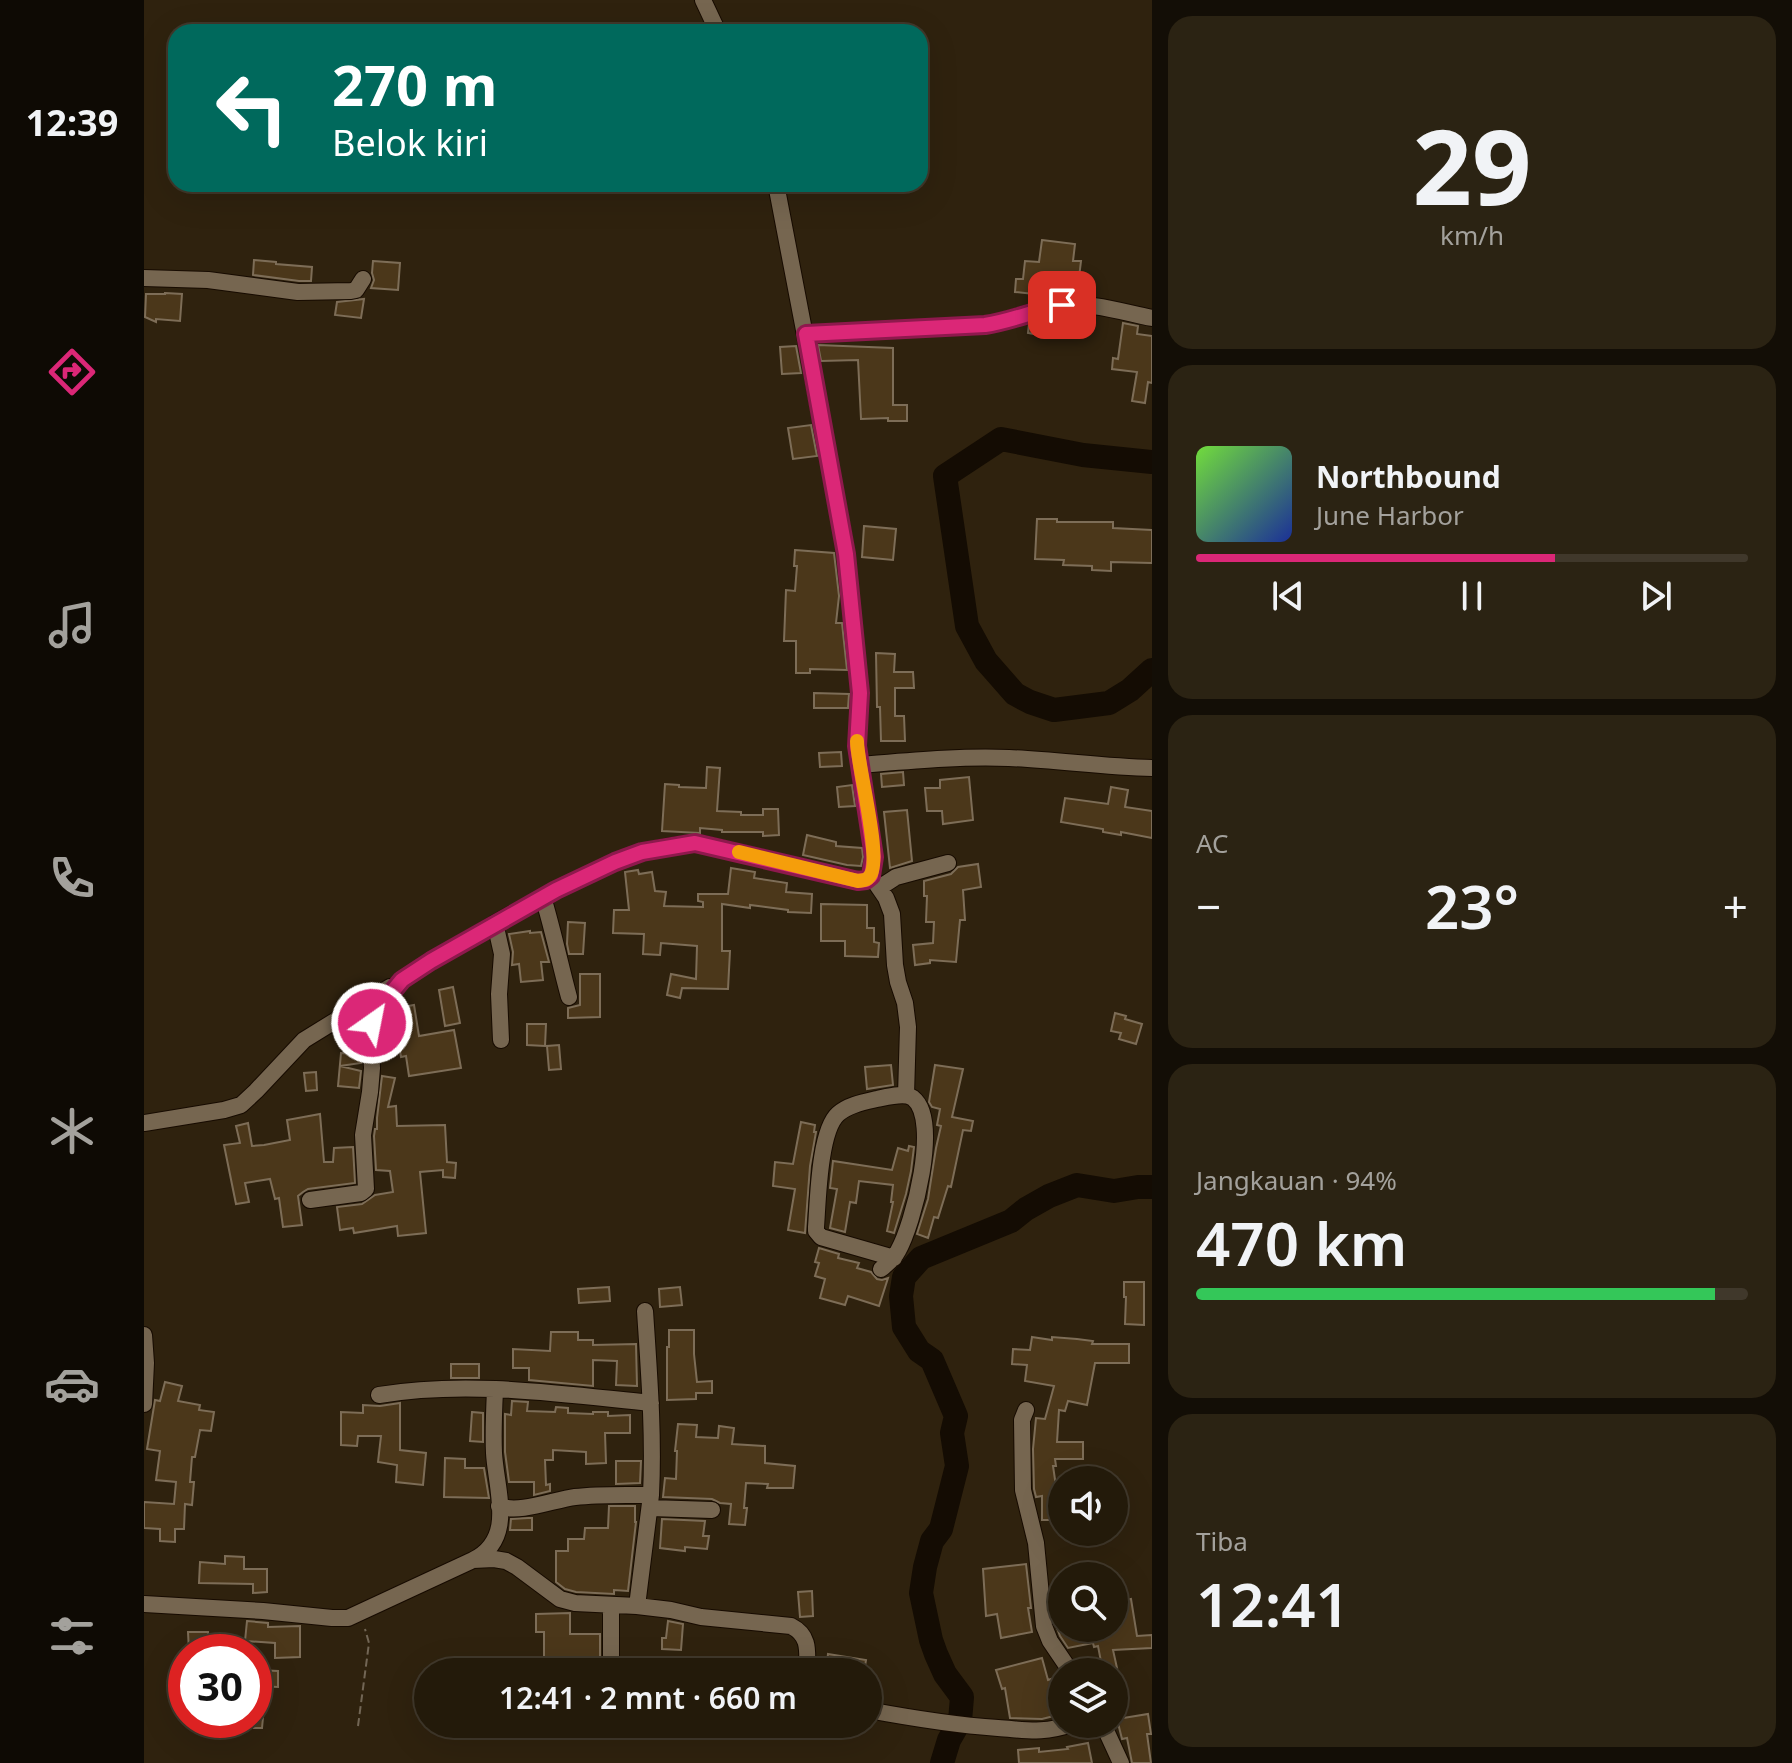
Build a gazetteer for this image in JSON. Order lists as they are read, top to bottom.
{
  "page": {
    "tabs": "12:39",
    "tile": [
      ["29", "km/h"],
      "AC",
      ["Jangkauan · 94%", "470 km"],
      ["Tiba", "12:41"]
    ],
    "turn": ["270 m", "Belok kiri"],
    "song": ["Northbound", "June Harbor"],
    "heat": ["−", "23°", "+"],
    "limit": "30",
    "trip": "12:41 · 2 mnt · 660 m"
  }
}
